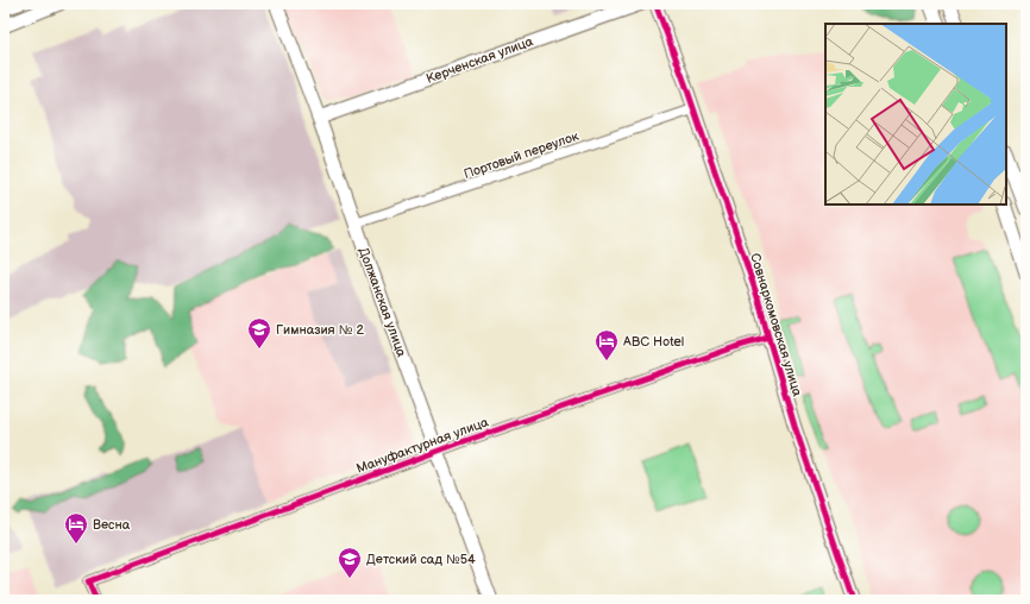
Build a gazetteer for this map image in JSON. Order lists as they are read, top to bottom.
{
  "streets": {
    "main road": ["Керченская улица", "Должанская улица"],
    "street": ["Портовый переулок", "Совнаркомовская улица", "Мануфактурная улица"]
  },
  "crossings": [
    ["Керченская улица", "Должанская улица"],
    ["Портовый переулок", "Должанская улица"],
    ["Портовый переулок", "Совнаркомовская улица"],
    ["Должанская улица", "Мануфактурная улица"],
    ["Совнаркомовская улица", "Мануфактурная улица"]
  ],
  "places": {
    "school or university": ["Гимназия № 2", "Детский сад №54"],
    "hotel": ["ABC Hotel", "Весна"]
  }
}
